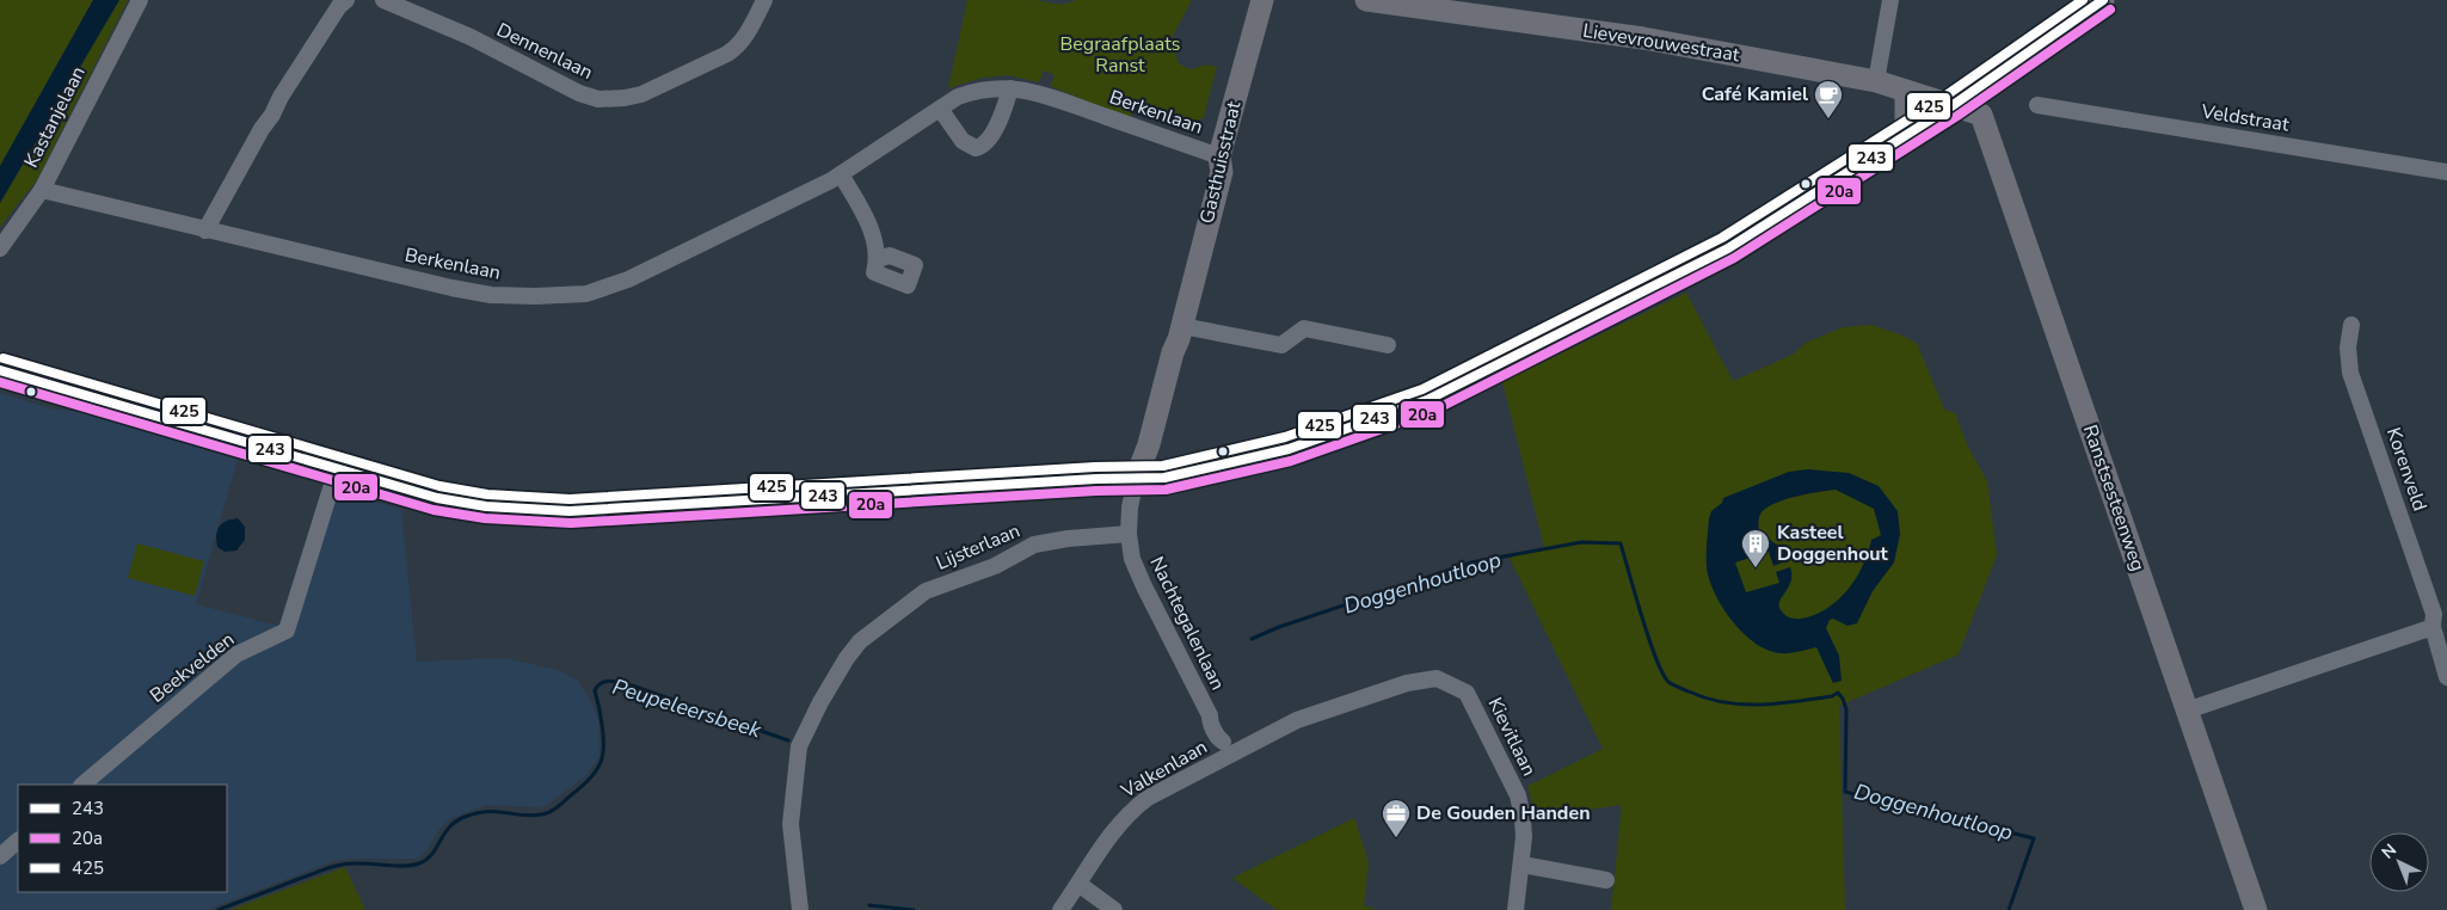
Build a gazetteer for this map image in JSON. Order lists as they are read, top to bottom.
{
  "streets": {
    "main road": ["Lievevrouwestraat", "Gasthuisstraat", "Ranstsesteenweg"],
    "street": [
      "Dennenlaan",
      "Berkenlaan",
      "Kastanjelaan",
      "Veldstraat",
      "Korenveld",
      "Lijsterlaan",
      "Nachtegalenlaan",
      "Beekvelden",
      "Kievitlaan",
      "Valkenlaan"
    ]
  },
  "crossings": [
    ["Lievevrouwestraat", "Ranstsesteenweg"],
    ["Berkenlaan", "Kastanjelaan"],
    ["Berkenlaan", "Gasthuisstraat"],
    ["Gasthuisstraat", "Nachtegalenlaan"],
    ["Lijsterlaan", "Nachtegalenlaan"],
    ["Nachtegalenlaan", "Kievitlaan"],
    ["Nachtegalenlaan", "Valkenlaan"],
    ["Kievitlaan", "Valkenlaan"]
  ],
  "water": ["Doggenhoutloop", "Peupeleersbeek"],
  "parks": ["Begraafplaats Ranst"],
  "places": {
    "cafe": ["Café Kamiel"],
    "building": ["Kasteel Doggenhout"],
    "office": ["De Gouden Handen"]
  },
  "lines": ["transit line 243", "transit line 425", "transit line 20a"],
  "legend": ["243", "20a", "425"],
  "north": "top left"
}
